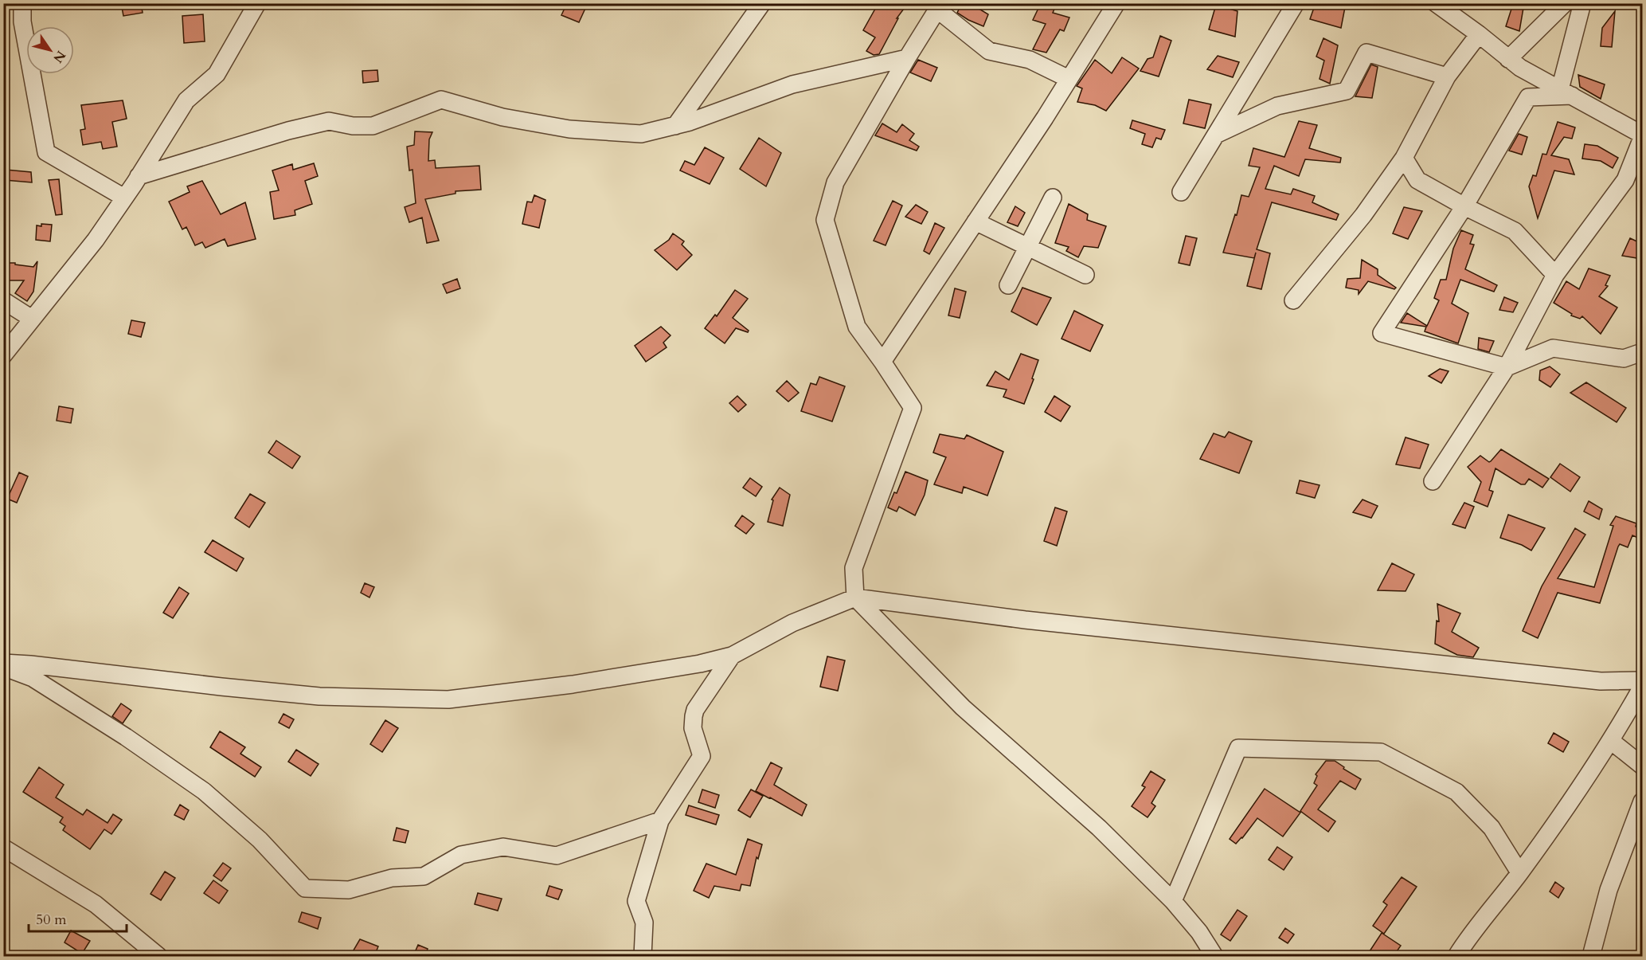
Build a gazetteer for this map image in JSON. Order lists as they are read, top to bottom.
{
  "scale_bar": "50 m",
  "north": "bottom right"
}
